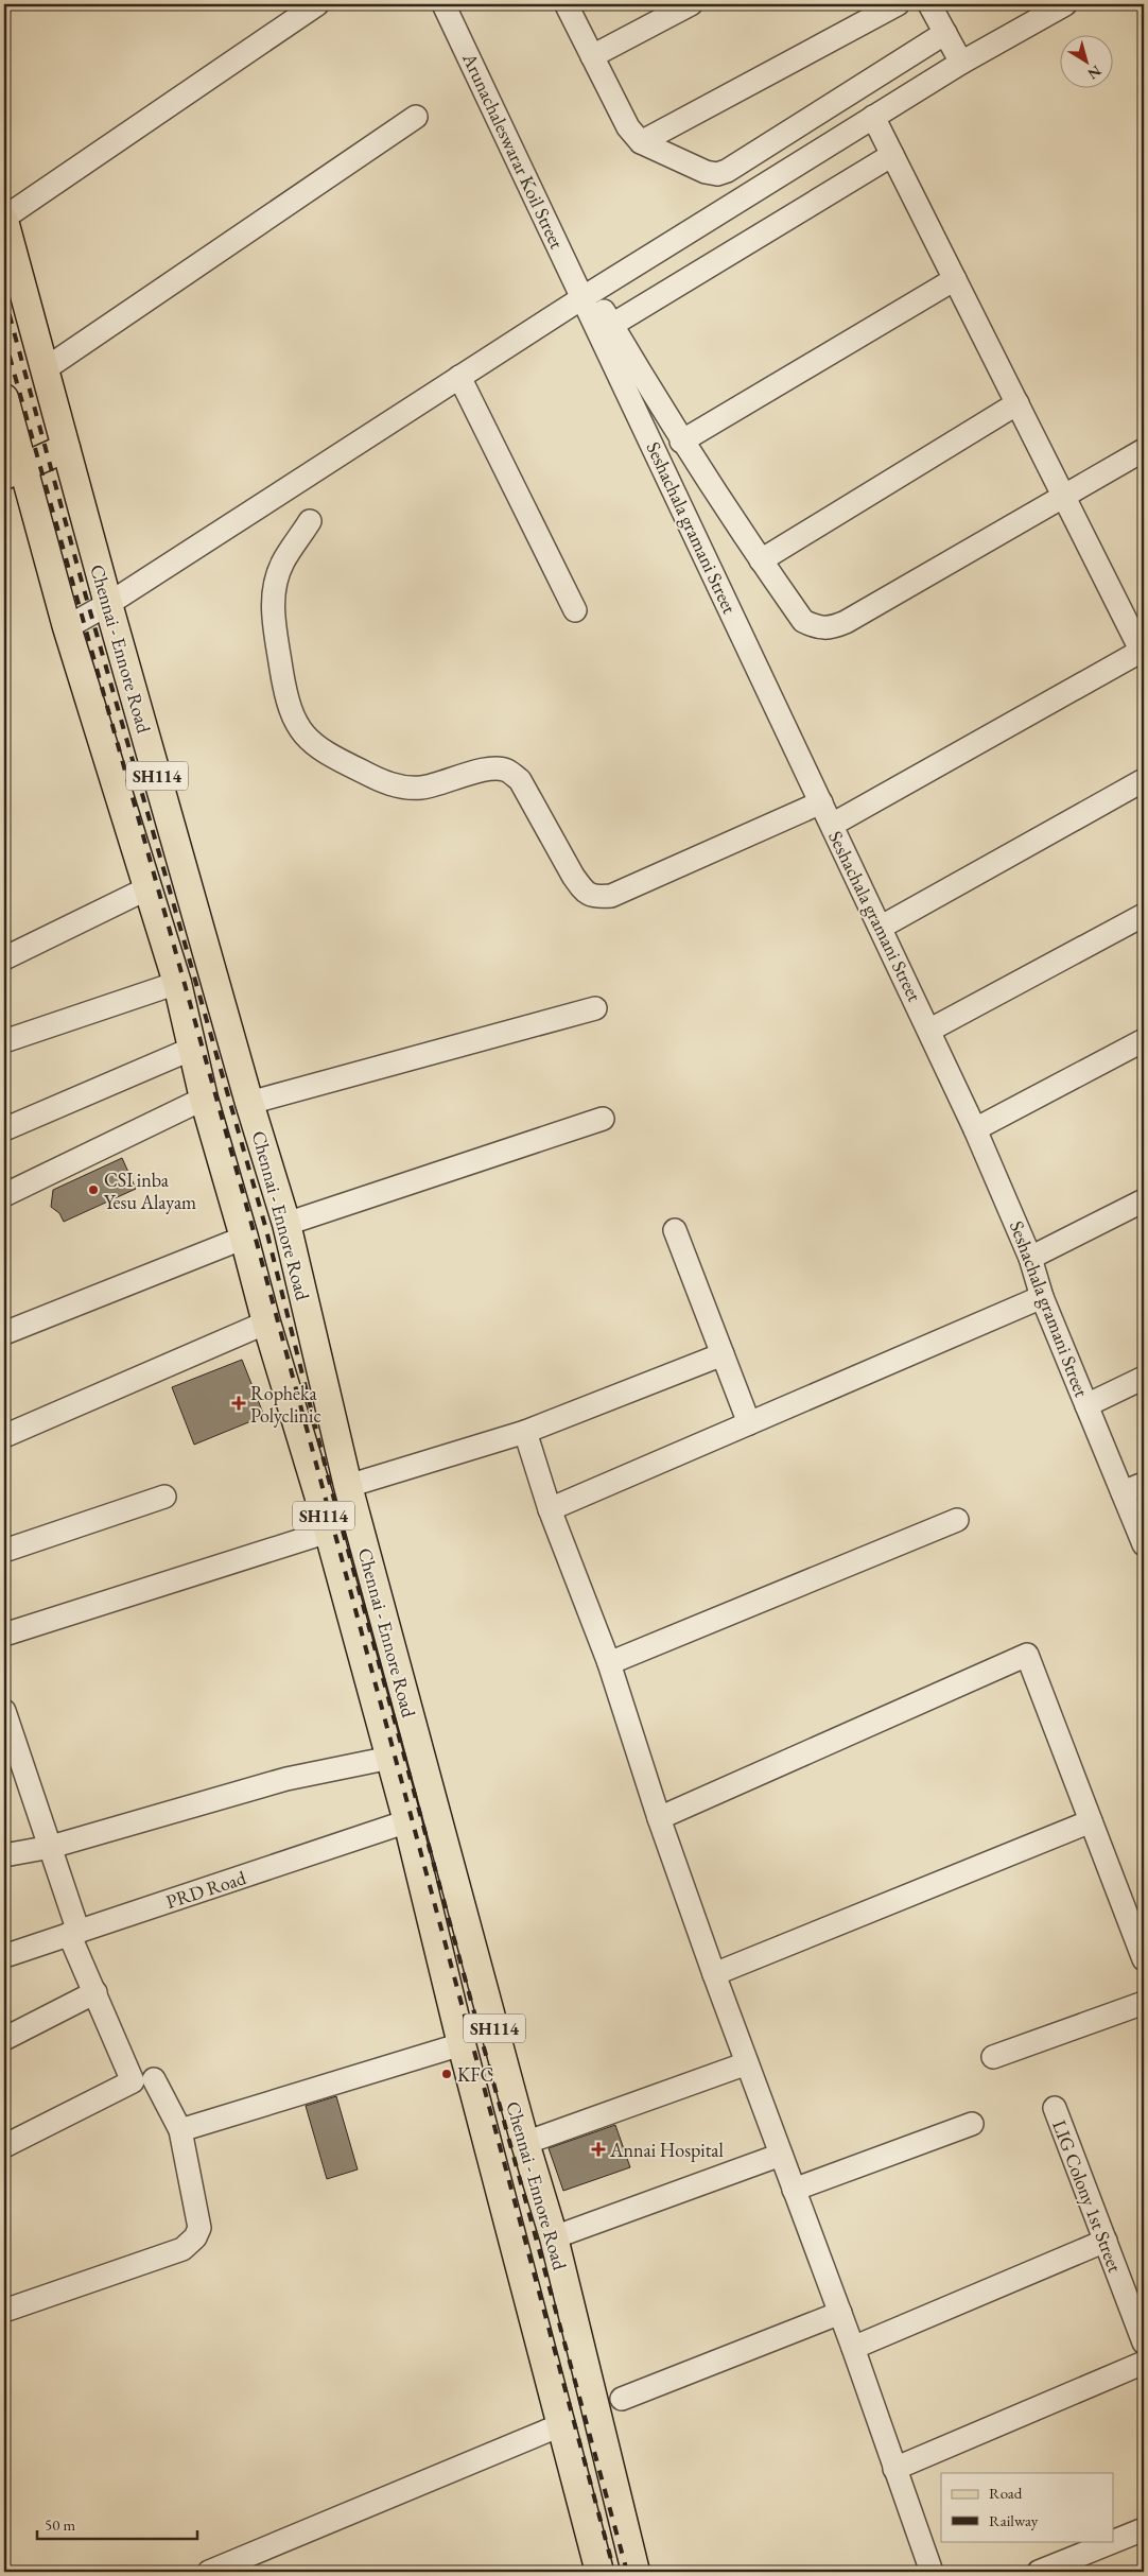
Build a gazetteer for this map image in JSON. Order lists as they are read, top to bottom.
{
  "streets": {
    "main road": ["Chennai - Ennore Road", "SH114"],
    "street": [
      "Arunachaleswarar Koil Street",
      "Seshachala gramani Street",
      "PRD Road",
      "LIG Colony 1st Street"
    ]
  },
  "crossings": [
    ["Arunachaleswarar Koil Street", "Seshachala gramani Street"],
    ["Chennai - Ennore Road", "PRD Road"]
  ],
  "places": {
    "other": ["CSI inba Yesu Alayam", "KFC"],
    "health": ["Ropheka Polyclinic", "Annai Hospital"]
  },
  "legend": ["Road", "Railway"],
  "scale_bar": "50 m",
  "north": "bottom right"
}
